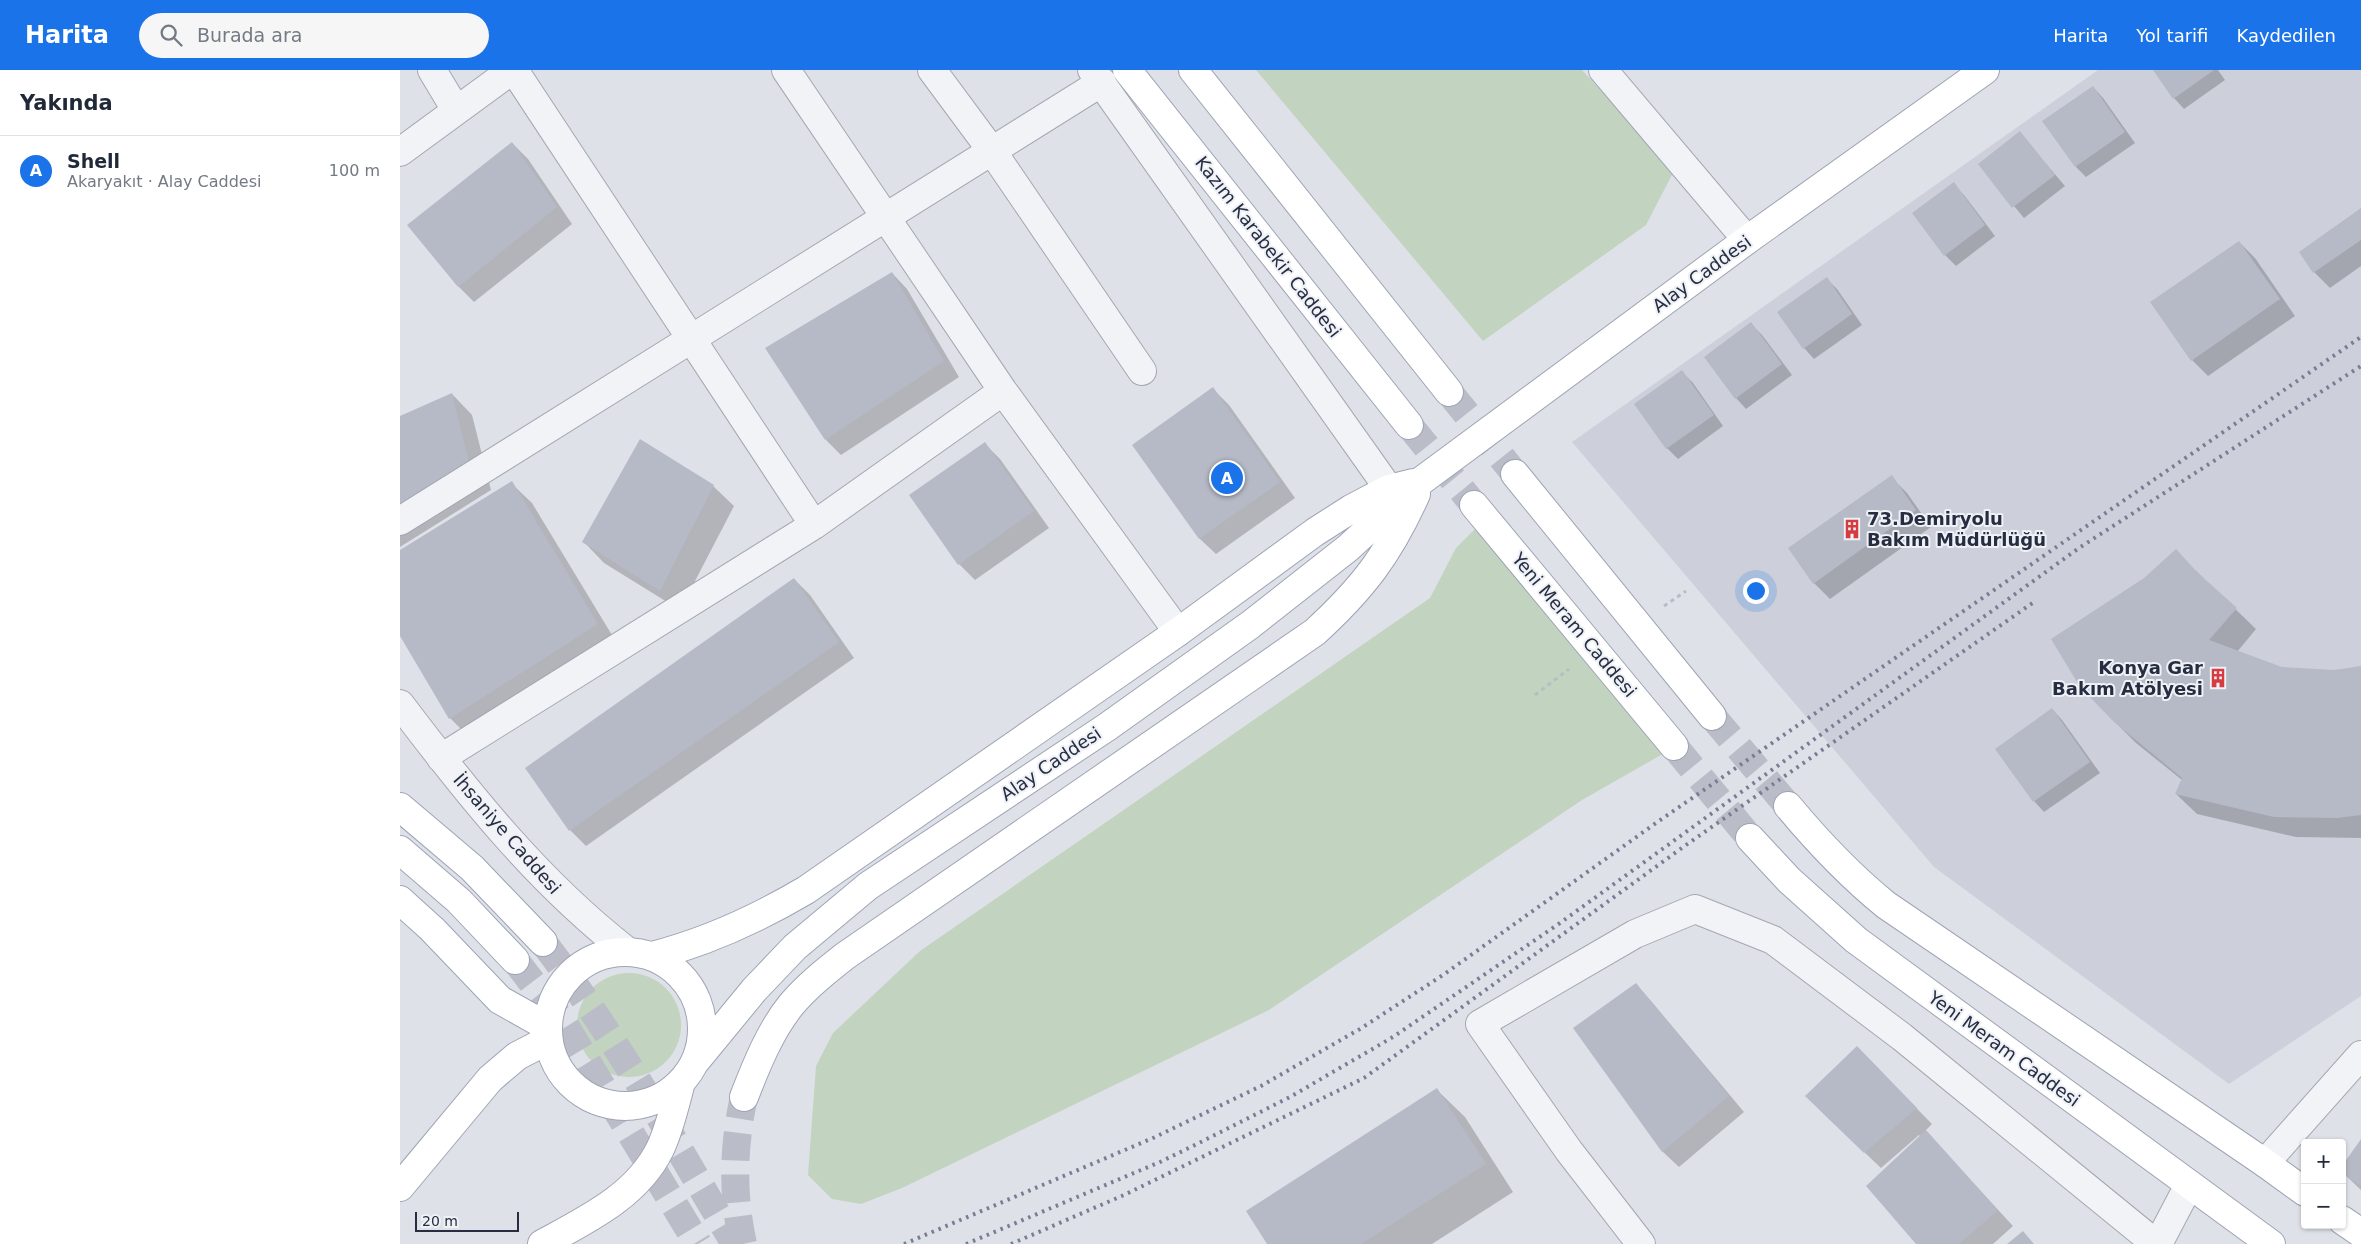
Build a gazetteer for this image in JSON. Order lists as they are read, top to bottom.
{
  "streets": {
    "main road": ["Kazım Karabekir Caddesi", "Alay Caddesi", "Yeni Meram Caddesi"],
    "street": ["İhsaniye Caddesi"]
  },
  "crossings": [
    ["Alay Caddesi", "İhsaniye Caddesi"]
  ],
  "places": {
    "building": ["73.Demiryolu Bakım Müdürlüğü", "Konya Gar Bakım Atölyesi"]
  },
  "scale_bar": "20 m",
  "page": {
    "header": "Harita",
    "search": "Burada ara",
    "nav": ["Harita", "Yol tarifi", "Kaydedilen"],
    "heading": "Yakında",
    "list": [
      {
        "mark": "A",
        "name": "Shell",
        "note": "Akaryakıt · Alay Caddesi",
        "value": "100 m"
      }
    ],
    "pins": "A",
    "map_buttons": ["+", "−"],
    "scale": "20 m"
  }
}
